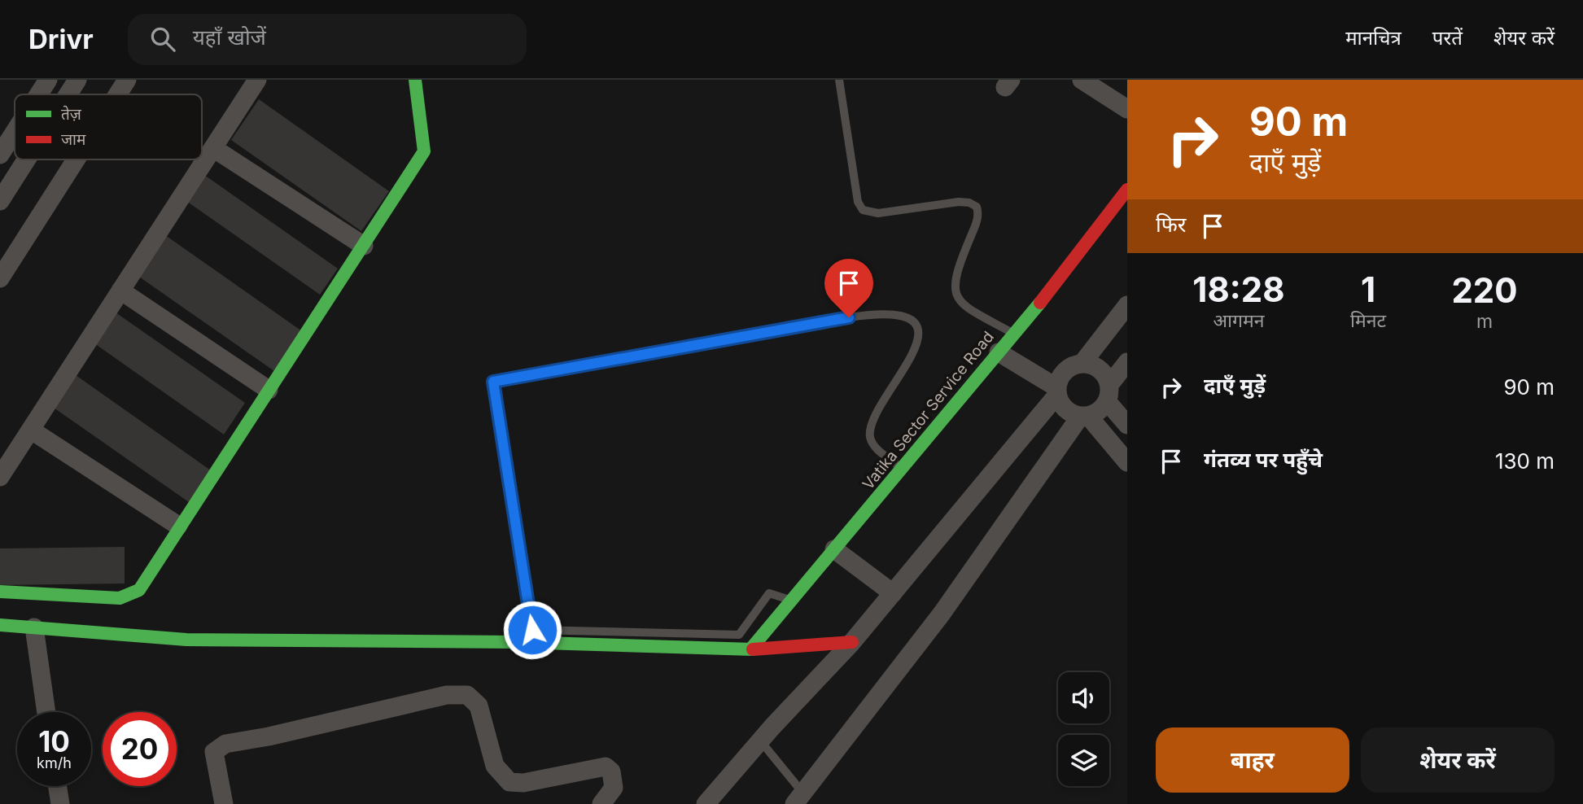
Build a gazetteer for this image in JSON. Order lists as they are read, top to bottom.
{
  "streets": {
    "street": ["Vatika Sector Service Road"]
  },
  "legend": ["तेज़", "जाम"],
  "page": {
    "header": "Drivr",
    "search": "यहाँ खोजें",
    "nav": ["मानचित्र", "परतें", "शेयर करें"],
    "turn": ["90 m", "दाएँ मुड़ें"],
    "then": "फिर",
    "eta": [
      "18:28",
      "आगमन",
      "1",
      "मिनट",
      "220",
      "m"
    ],
    "list": [
      {
        "name": "दाएँ मुड़ें",
        "value": "90 m"
      },
      {
        "name": "गंतव्य पर पहुँचे",
        "value": "130 m"
      }
    ],
    "speed": "10 km/h",
    "limit": "20",
    "buttons": ["बाहर", "शेयर करें"]
  }
}
